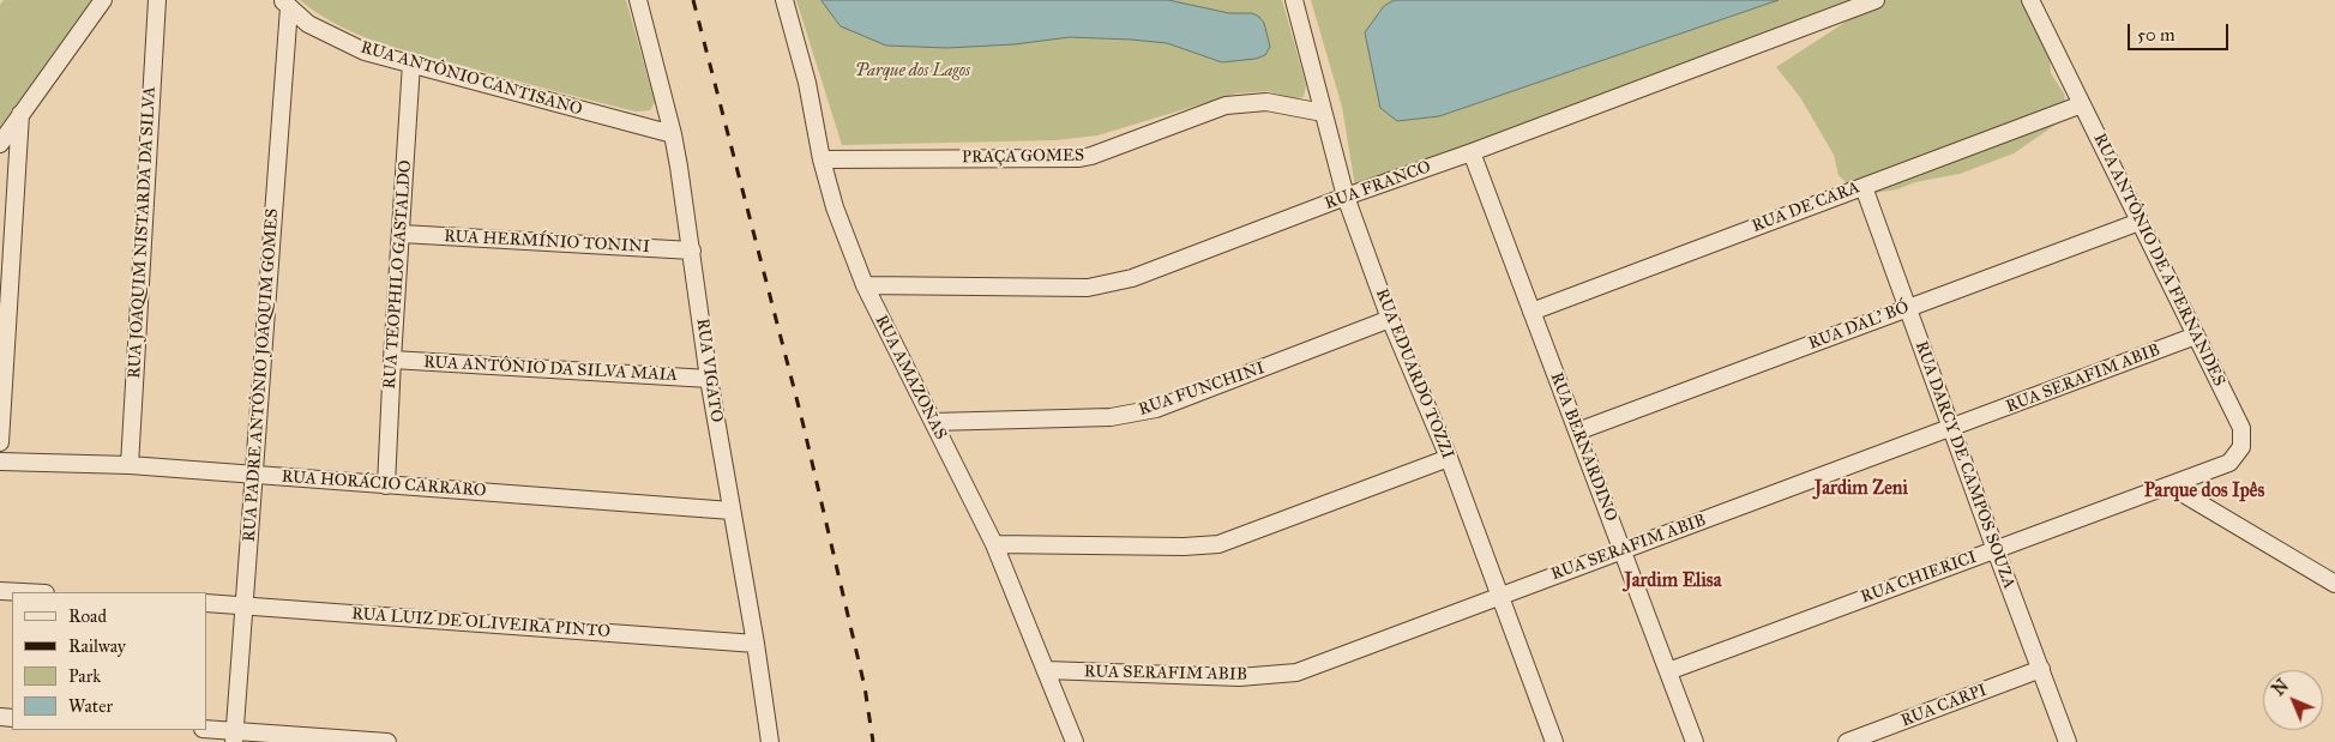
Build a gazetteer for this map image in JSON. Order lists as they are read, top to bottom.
{
  "streets": {
    "street": [
      "RUA ANTÔNIO CANTISANO",
      "PRAÇA GOMES",
      "RUA FRANCO",
      "RUA DE CARA",
      "RUA JOAQUIM NISTARDA DA SILVA",
      "RUA HERMÍNIO TONINI",
      "RUA ANTÔNIO DE A FERNANDES",
      "RUA TEOPHILO GASTALDO",
      "RUA DAL' BÓ",
      "RUA ANTÔNIO DA SILVA MAIA",
      "RUA VIGATO",
      "RUA EDUARDO TOZZI",
      "RUA PADRE ANTÔNIO JOAQUIM GOMES",
      "RUA AMAZONAS",
      "RUA SERAFIM ABIB",
      "RUA FUNCHINI",
      "RUA BERNARDINO",
      "RUA DARCY DE CAMPOS SOUZA",
      "RUA HORÁCIO CARRARO",
      "RUA CHIERICI",
      "RUA LUIZ DE OLIVEIRA PINTO",
      "RUA CARPI"
    ]
  },
  "crossings": [
    ["RUA ANTÔNIO CANTISANO", "RUA TEOPHILO GASTALDO"],
    ["RUA ANTÔNIO CANTISANO", "RUA VIGATO"],
    ["RUA ANTÔNIO CANTISANO", "RUA PADRE ANTÔNIO JOAQUIM GOMES"],
    ["PRAÇA GOMES", "RUA EDUARDO TOZZI"],
    ["PRAÇA GOMES", "RUA AMAZONAS"],
    ["RUA FRANCO", "RUA EDUARDO TOZZI"],
    ["RUA FRANCO", "RUA AMAZONAS"],
    ["RUA FRANCO", "RUA BERNARDINO"],
    ["RUA DE CARA", "RUA ANTÔNIO DE A FERNANDES"],
    ["RUA DE CARA", "RUA BERNARDINO"],
    ["RUA DE CARA", "RUA DARCY DE CAMPOS SOUZA"],
    ["RUA JOAQUIM NISTARDA DA SILVA", "RUA HORÁCIO CARRARO"],
    ["RUA HERMÍNIO TONINI", "RUA TEOPHILO GASTALDO"],
    ["RUA HERMÍNIO TONINI", "RUA VIGATO"],
    ["RUA ANTÔNIO DE A FERNANDES", "RUA DAL' BÓ"],
    ["RUA ANTÔNIO DE A FERNANDES", "RUA SERAFIM ABIB"],
    ["RUA ANTÔNIO DE A FERNANDES", "RUA CHIERICI"],
    ["RUA TEOPHILO GASTALDO", "RUA ANTÔNIO DA SILVA MAIA"],
    ["RUA TEOPHILO GASTALDO", "RUA HORÁCIO CARRARO"],
    ["RUA DAL' BÓ", "RUA BERNARDINO"],
    ["RUA DAL' BÓ", "RUA DARCY DE CAMPOS SOUZA"],
    ["RUA ANTÔNIO DA SILVA MAIA", "RUA VIGATO"],
    ["RUA VIGATO", "RUA HORÁCIO CARRARO"],
    ["RUA VIGATO", "RUA LUIZ DE OLIVEIRA PINTO"],
    ["RUA EDUARDO TOZZI", "RUA SERAFIM ABIB"],
    ["RUA EDUARDO TOZZI", "RUA FUNCHINI"],
    ["RUA PADRE ANTÔNIO JOAQUIM GOMES", "RUA HORÁCIO CARRARO"],
    ["RUA PADRE ANTÔNIO JOAQUIM GOMES", "RUA LUIZ DE OLIVEIRA PINTO"],
    ["RUA AMAZONAS", "RUA SERAFIM ABIB"],
    ["RUA AMAZONAS", "RUA FUNCHINI"],
    ["RUA SERAFIM ABIB", "RUA BERNARDINO"],
    ["RUA SERAFIM ABIB", "RUA DARCY DE CAMPOS SOUZA"],
    ["RUA BERNARDINO", "RUA CHIERICI"],
    ["RUA DARCY DE CAMPOS SOUZA", "RUA CHIERICI"],
    ["RUA DARCY DE CAMPOS SOUZA", "RUA CARPI"]
  ],
  "districts": ["Jardim Zeni", "Parque dos Ipês", "Jardim Elisa"],
  "parks": ["Parque dos Lagos"],
  "legend": [
    "Road",
    "Railway",
    "Park",
    "Water"
  ],
  "scale_bar": "50 m",
  "north": "top left"
}
